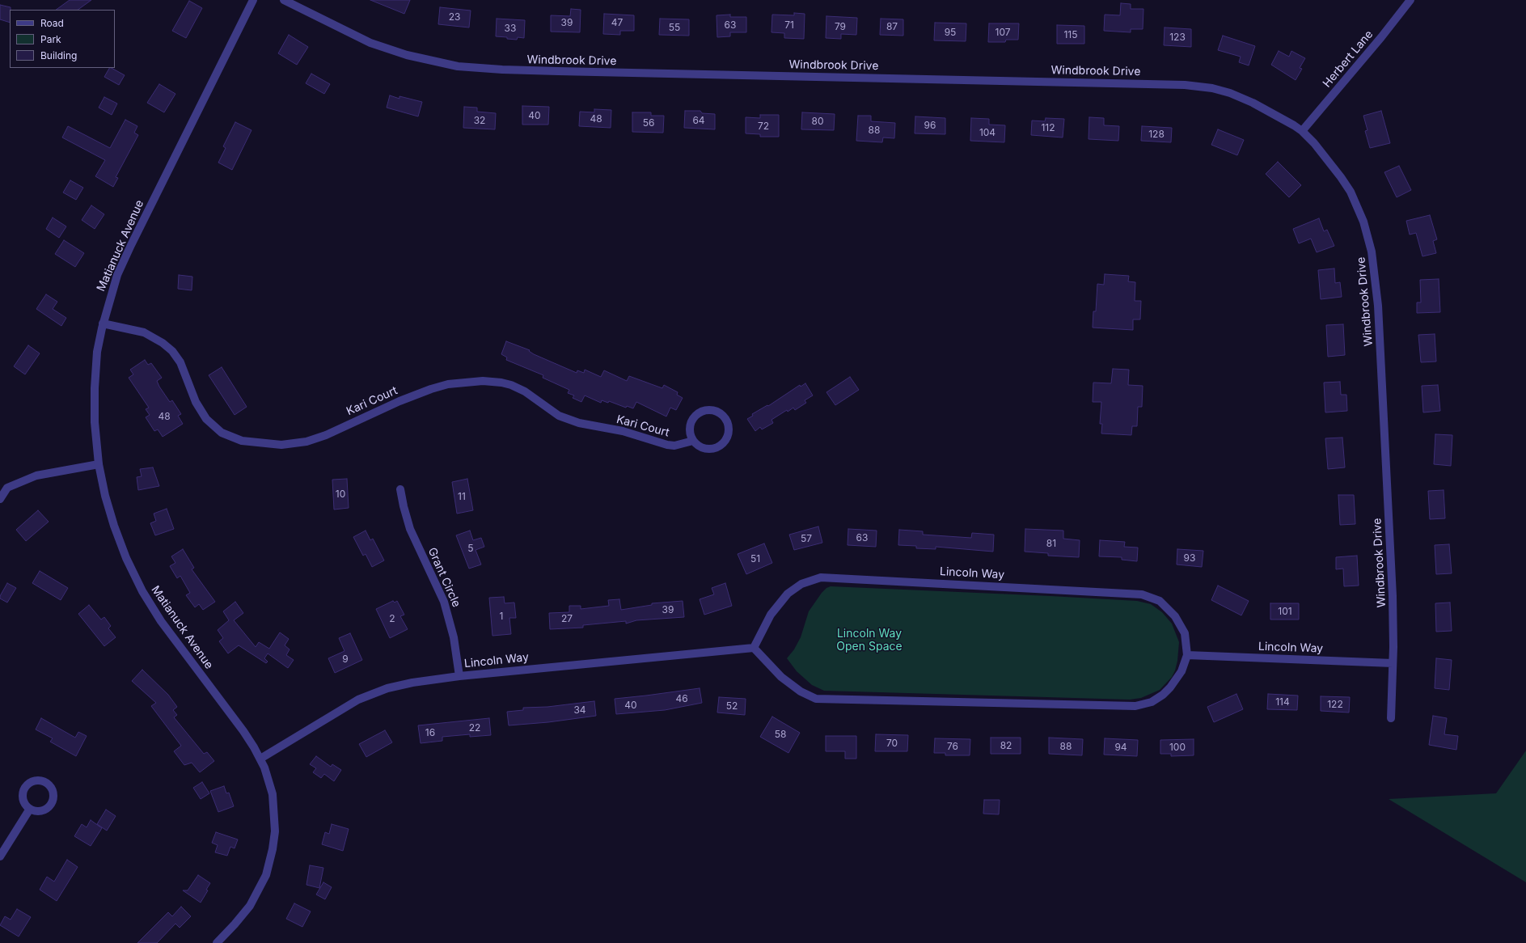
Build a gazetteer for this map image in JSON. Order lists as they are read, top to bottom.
{
  "streets": {
    "street": [
      "Herbert Lane",
      "Windbrook Drive",
      "Matianuck Avenue",
      "Kari Court",
      "Lincoln Way",
      "Grant Circle"
    ]
  },
  "crossings": [
    ["Herbert Lane", "Windbrook Drive"],
    ["Windbrook Drive", "Lincoln Way"],
    ["Matianuck Avenue", "Kari Court"],
    ["Matianuck Avenue", "Lincoln Way"],
    ["Lincoln Way", "Grant Circle"]
  ],
  "parks": ["Lincoln Way Open Space"],
  "house_numbers": [
    "23",
    "39",
    "47",
    "63",
    "71",
    "79",
    "87",
    "55",
    "33",
    "95",
    "107",
    "115",
    "123",
    "40",
    "48",
    "32",
    "64",
    "80",
    "56",
    "96",
    "72",
    "112",
    "88",
    "104",
    "128",
    "48",
    "10",
    "11",
    "63",
    "57",
    "81",
    "5",
    "93",
    "51",
    "39",
    "101",
    "1",
    "2",
    "27",
    "9",
    "46",
    "114",
    "122",
    "40",
    "52",
    "34",
    "22",
    "16",
    "58",
    "70",
    "82",
    "76",
    "88",
    "94",
    "100"
  ],
  "legend": ["Road", "Park", "Building"]
}
